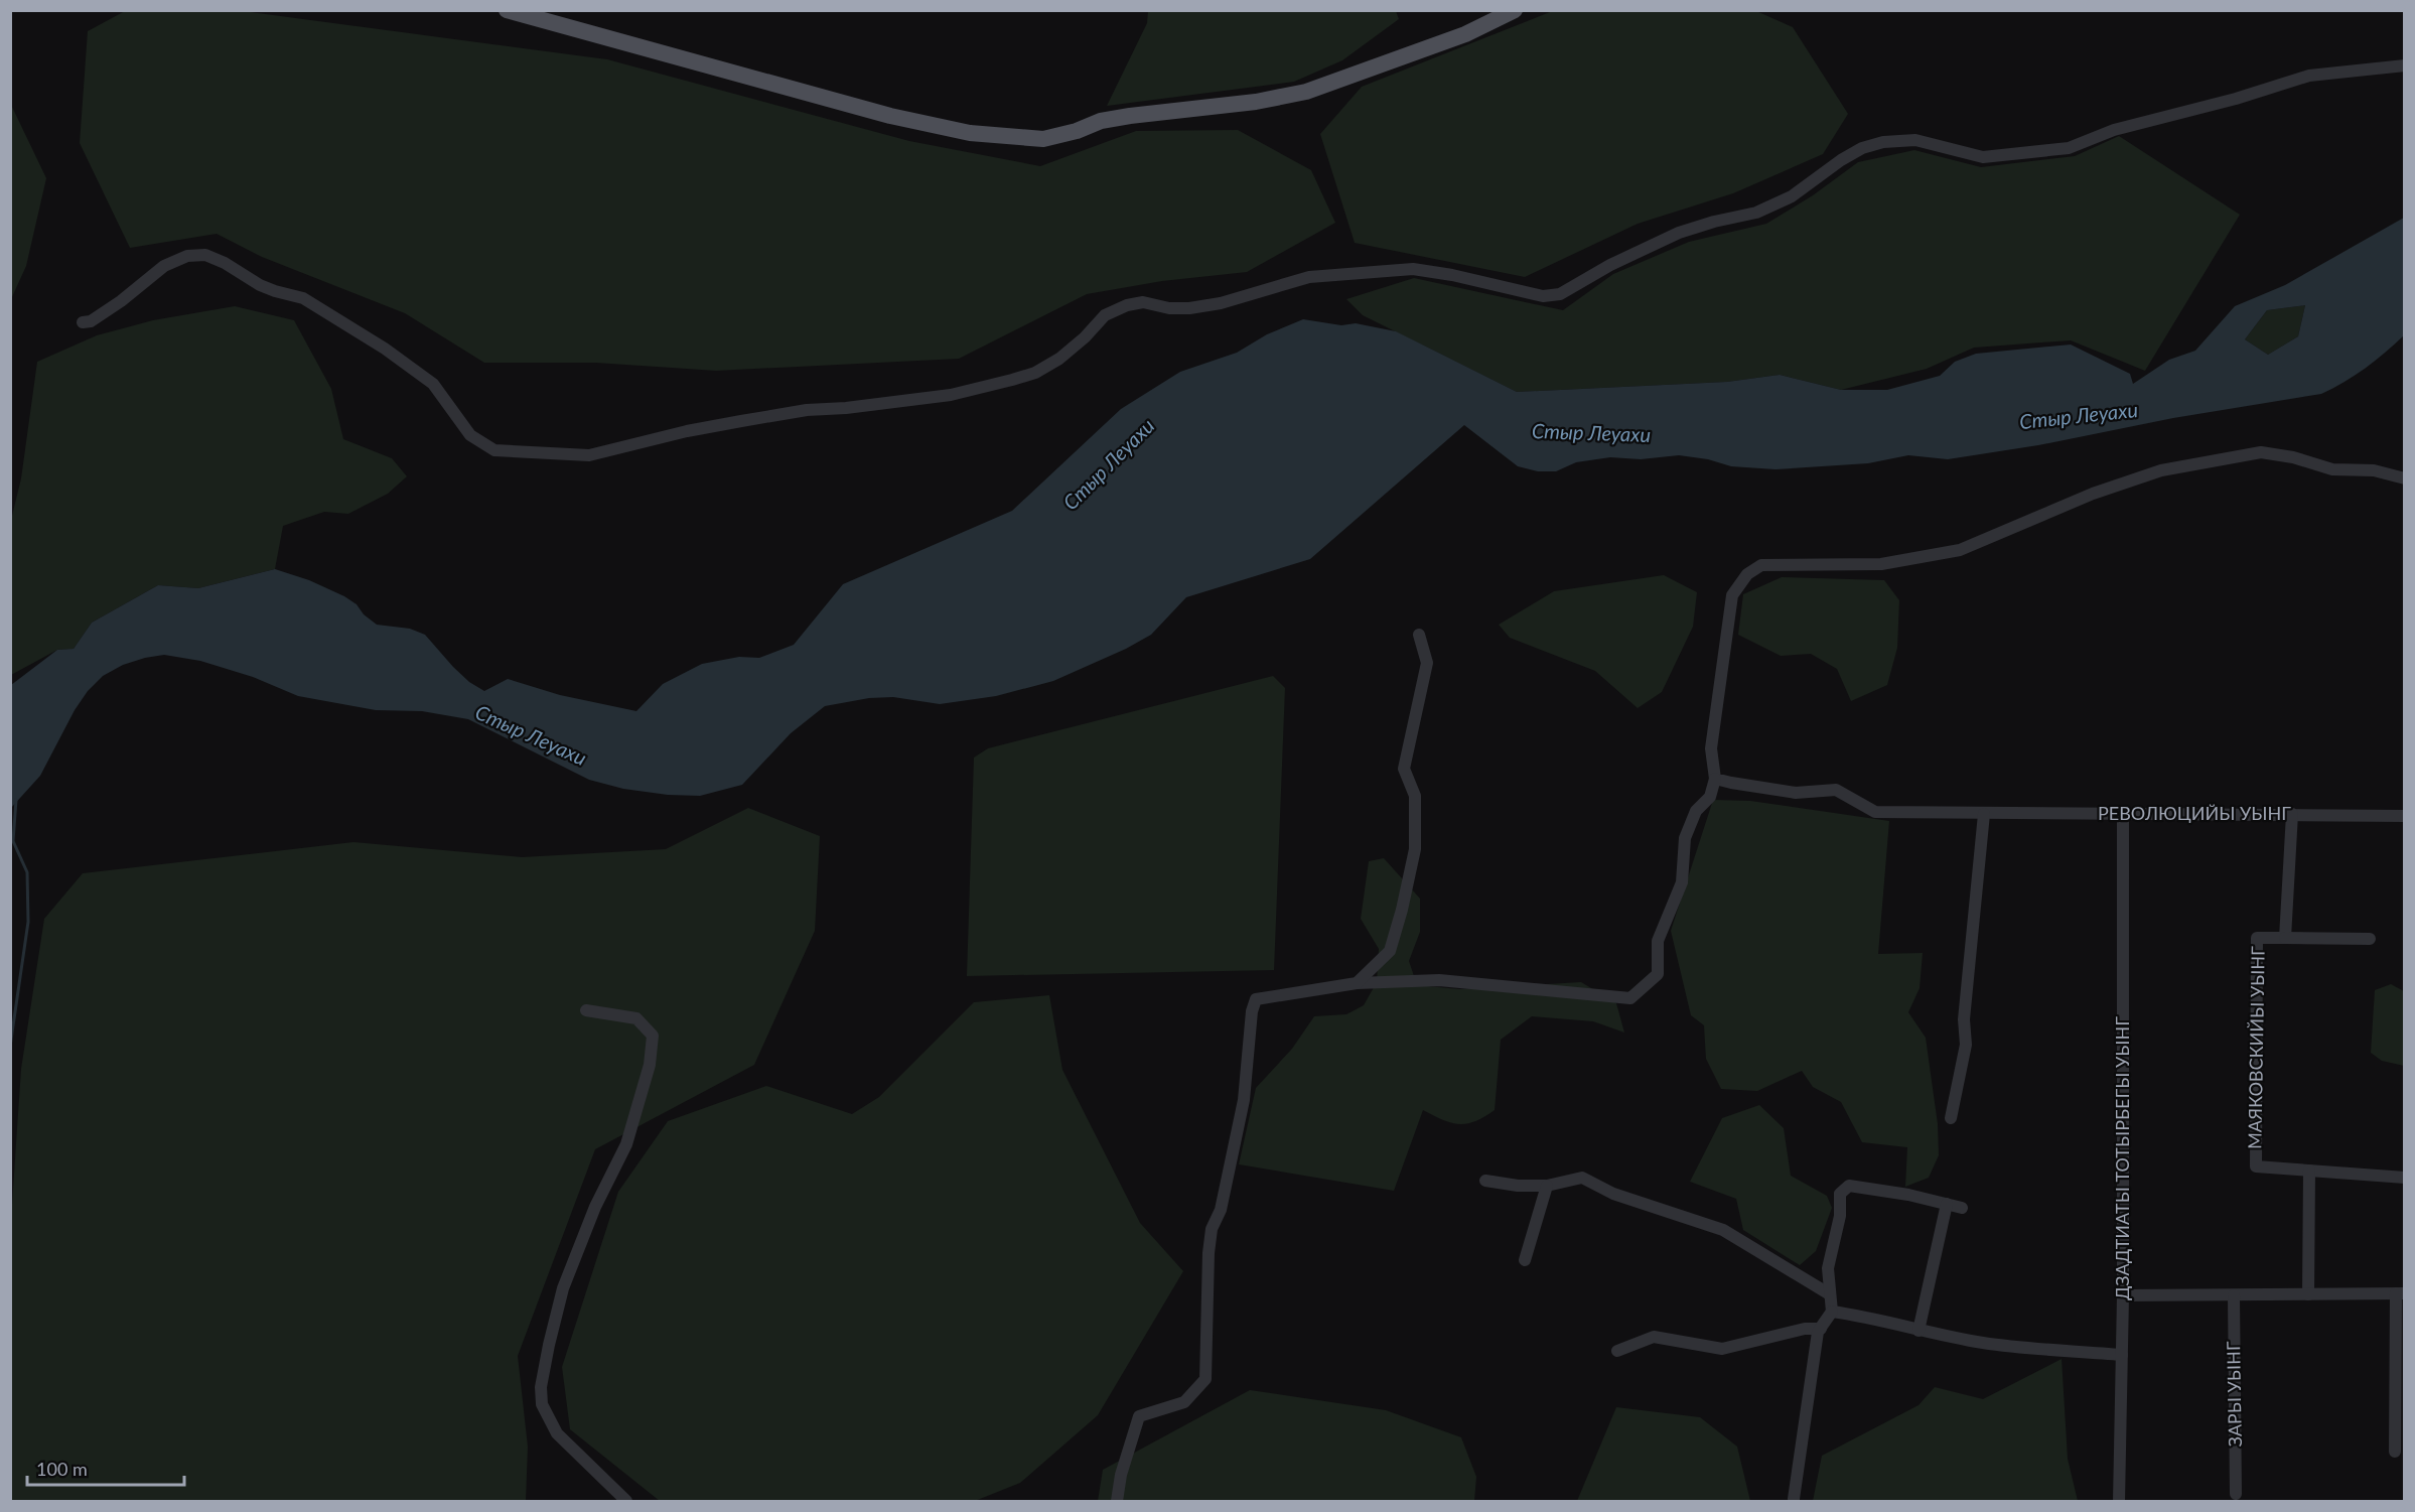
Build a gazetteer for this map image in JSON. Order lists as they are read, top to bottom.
{
  "streets": {
    "street": [
      "РЕВОЛЮЦИЙЫ УЫНГ",
      "МАЯКОВСКИЙЫ УЫНГ",
      "ДЗАДТИАТЫ ТОТЫРБЕГЫ УЫНГ",
      "ЗАРЫ УЫНГ"
    ]
  },
  "crossings": [
    ["РЕВОЛЮЦИЙЫ УЫНГ", "МАЯКОВСКИЙЫ УЫНГ"],
    ["РЕВОЛЮЦИЙЫ УЫНГ", "ДЗАДТИАТЫ ТОТЫРБЕГЫ УЫНГ"]
  ],
  "water": ["Стыр Леуахи"],
  "scale_bar": "100 m"
}
